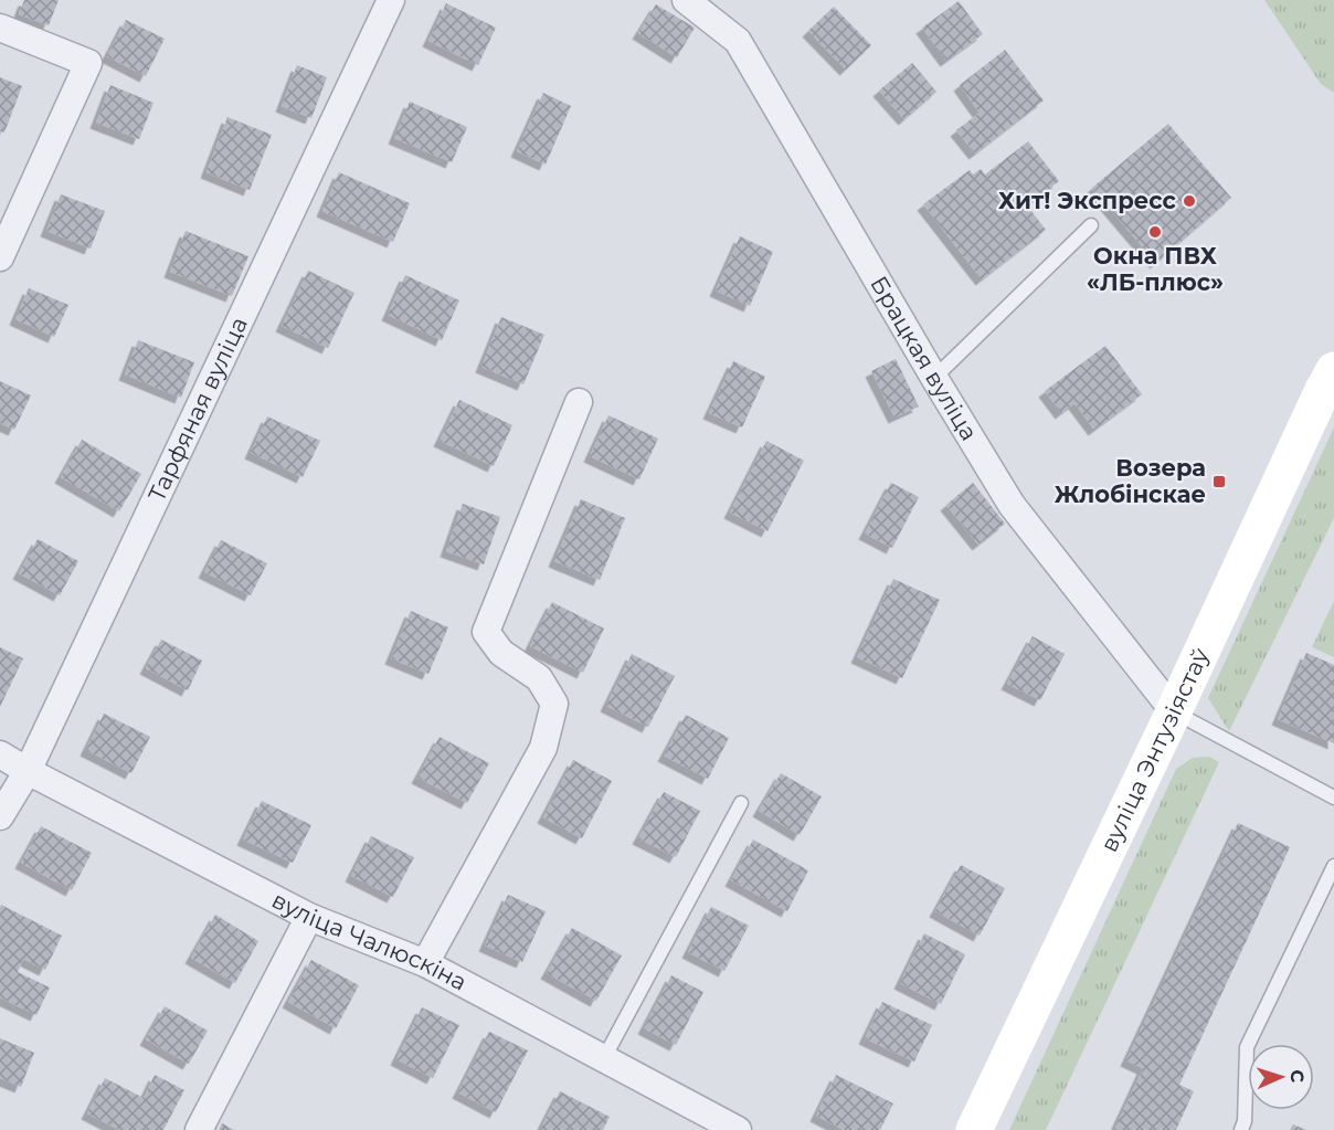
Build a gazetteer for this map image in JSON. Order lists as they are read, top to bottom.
{
  "streets": {
    "main road": ["вуліца Энтузіястаў"],
    "street": ["Брацкая вуліца", "Тарфяная вуліца", "вуліца Чалюскіна"]
  },
  "crossings": [
    ["Брацкая вуліца", "вуліца Энтузіястаў"],
    ["Тарфяная вуліца", "вуліца Чалюскіна"]
  ],
  "places": {
    "other": ["Хит! Экспресс", "Окна ПВХ «ЛБ-плюс»"],
    "transit": ["Возера Жлобінскае"]
  },
  "north": "right"
}
